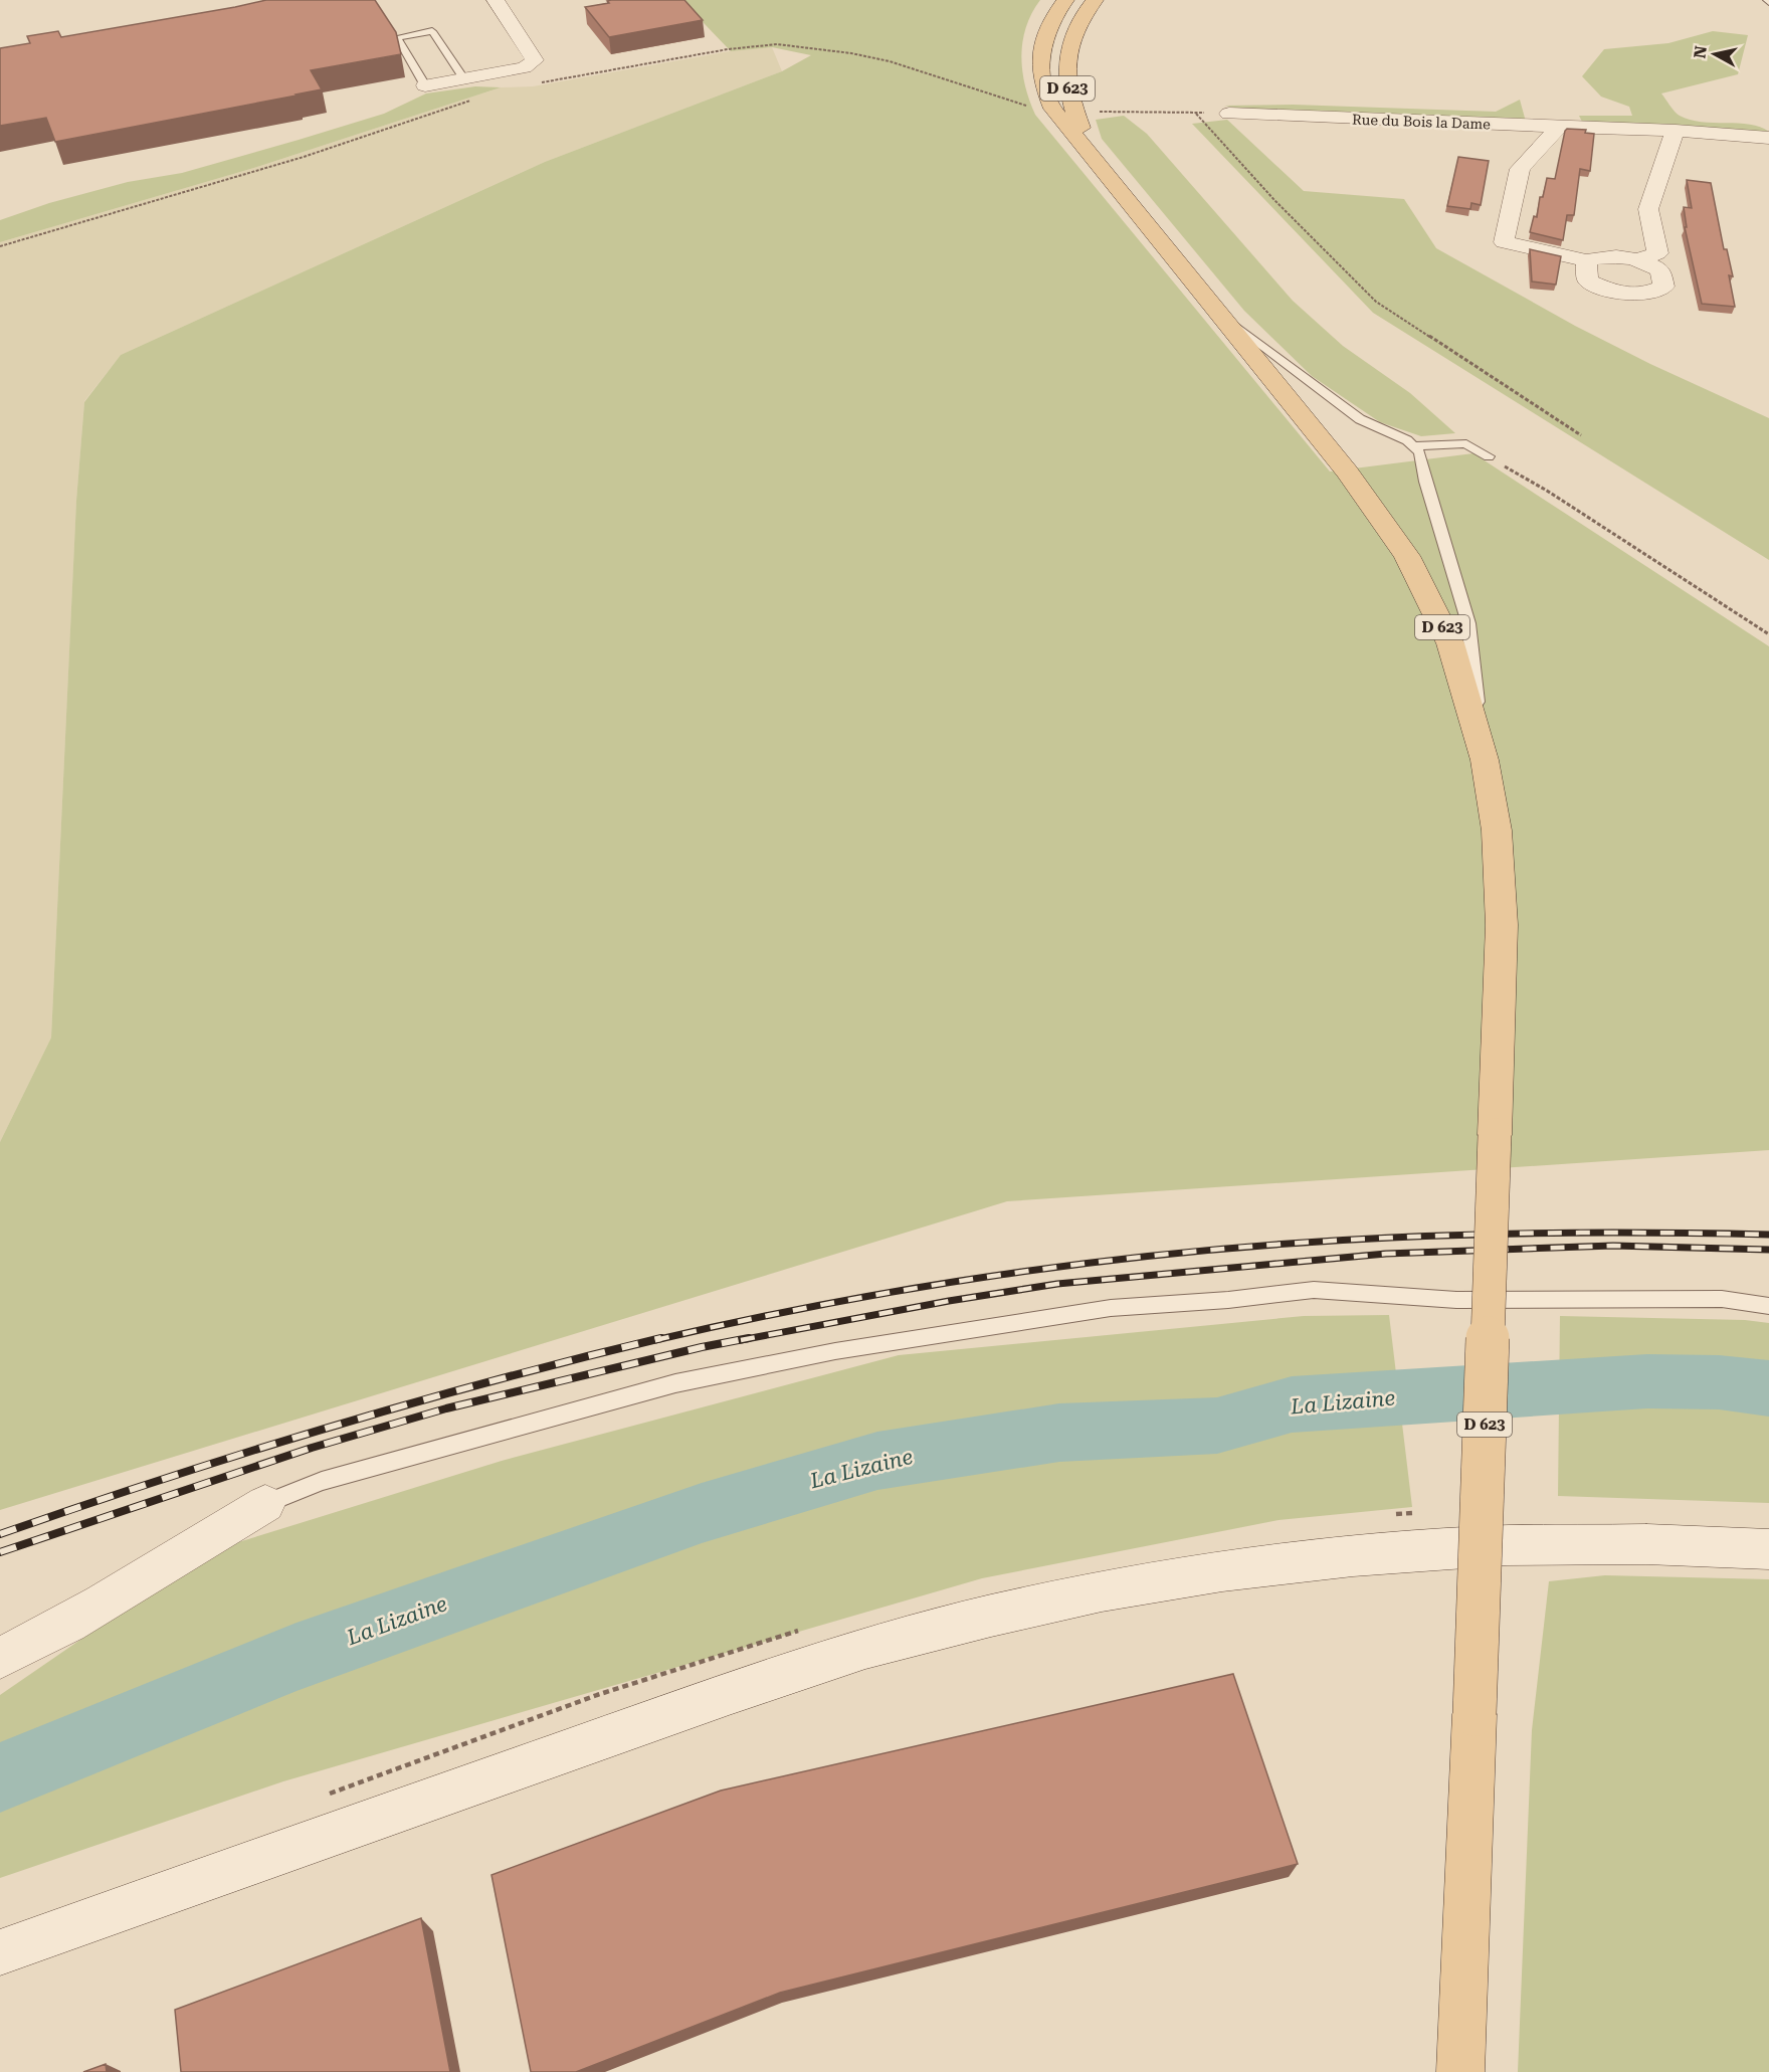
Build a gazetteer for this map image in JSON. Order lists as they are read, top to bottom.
{
  "streets": {
    "main road": ["D 623"],
    "street": ["Rue du Bois la Dame"]
  },
  "water": ["La Lizaine"],
  "north": "left"
}
